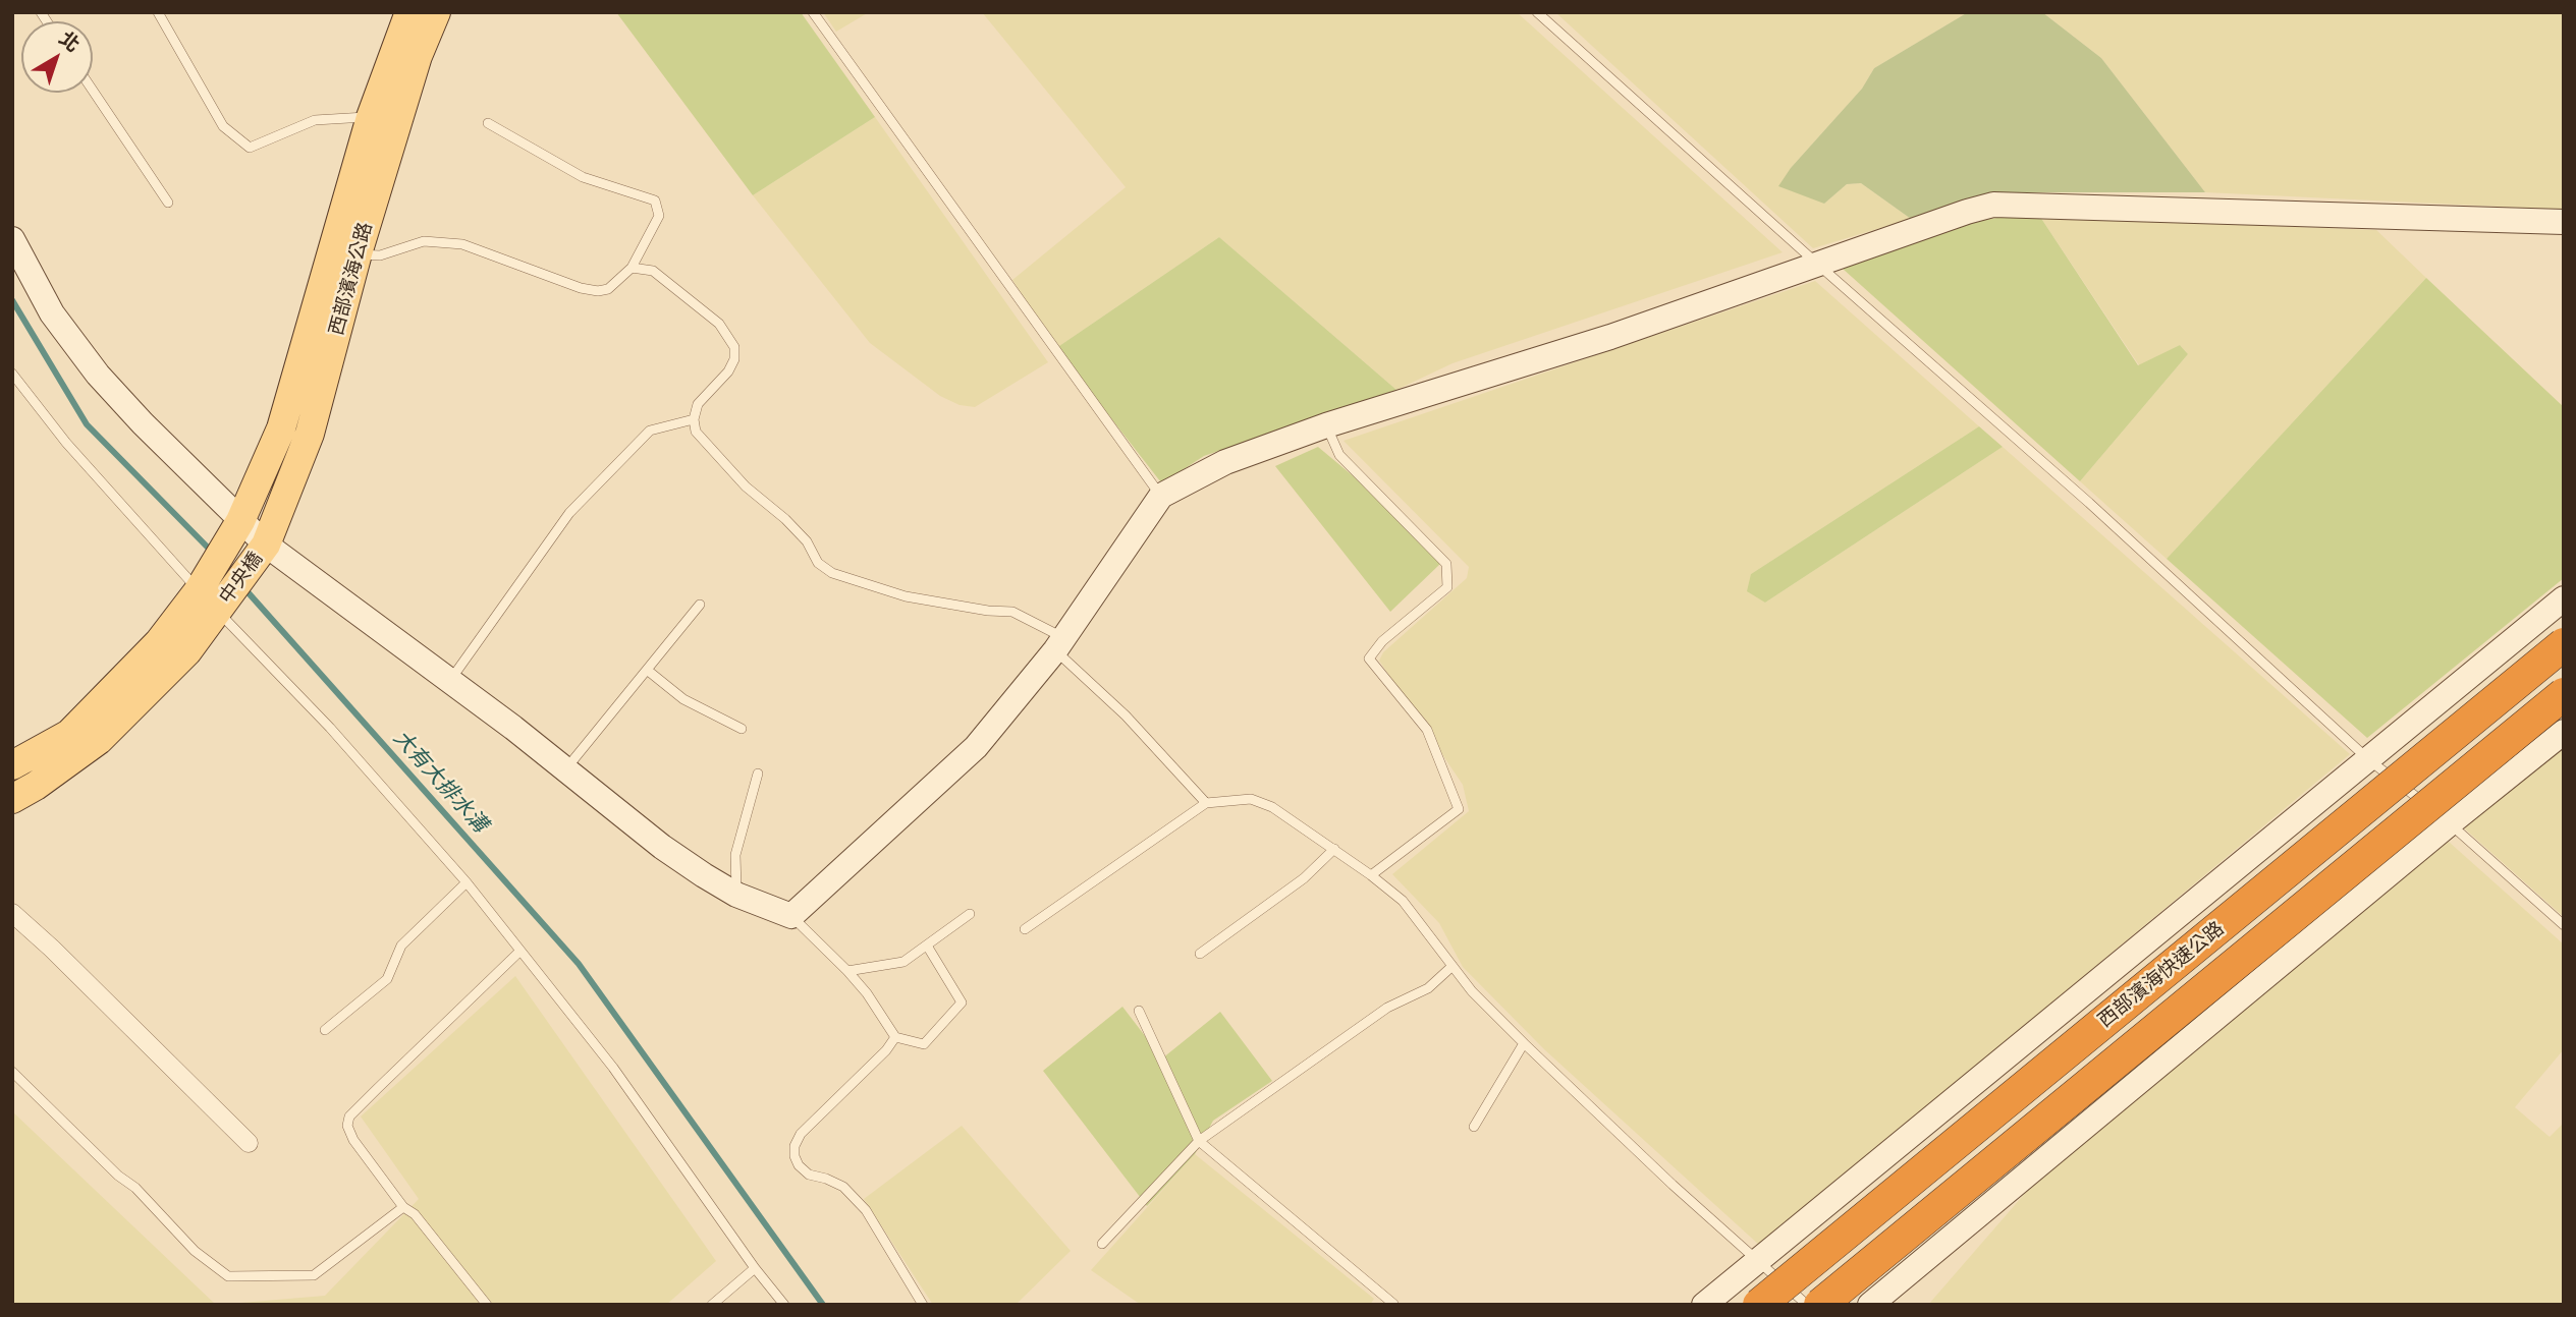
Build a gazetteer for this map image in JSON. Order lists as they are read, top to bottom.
{
  "streets": {
    "highway": ["西部濱海快速公路"],
    "main road": ["西部濱海公路", "中央橋"]
  },
  "crossings": [
    ["西部濱海公路", "中央橋"]
  ],
  "water": ["大有大排水溝"],
  "north": "top right"
}
